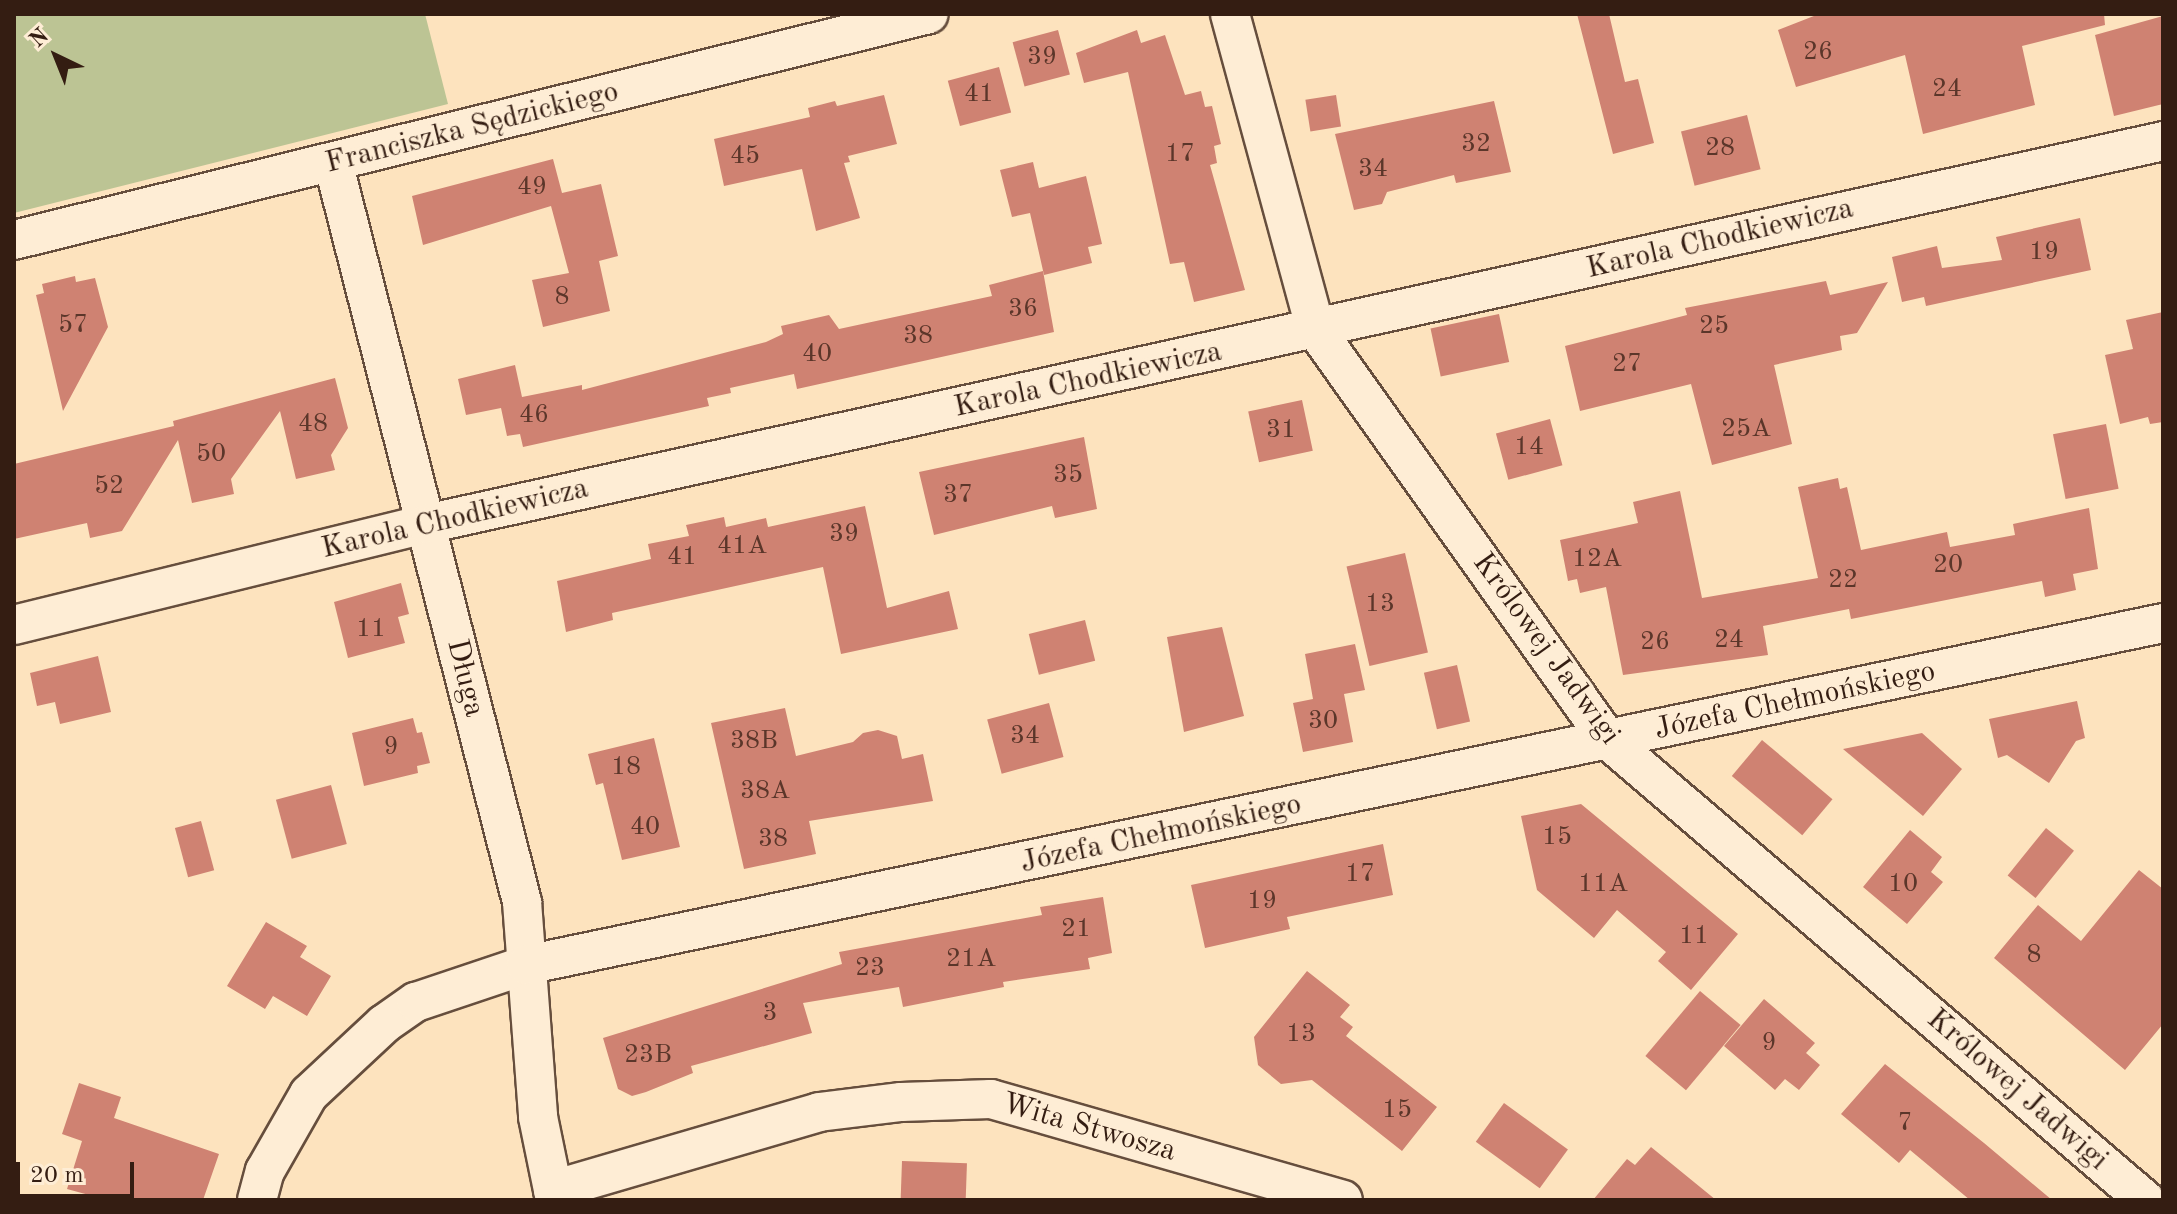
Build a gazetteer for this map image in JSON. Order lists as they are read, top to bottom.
{
  "streets": {
    "street": [
      "Franciszka Sędzickiego",
      "Karola Chodkiewicza",
      "Królowej Jadwigi",
      "Długa",
      "Józefa Chełmońskiego",
      "Wita Stwosza"
    ]
  },
  "crossings": [
    ["Franciszka Sędzickiego", "Długa"],
    ["Karola Chodkiewicza", "Królowej Jadwigi"],
    ["Karola Chodkiewicza", "Długa"],
    ["Królowej Jadwigi", "Józefa Chełmońskiego"],
    ["Długa", "Józefa Chełmońskiego"],
    ["Długa", "Wita Stwosza"]
  ],
  "house_numbers": [
    "26",
    "39",
    "24",
    "41",
    "32",
    "28",
    "17",
    "45",
    "34",
    "49",
    "19",
    "8",
    "36",
    "57",
    "25",
    "38",
    "40",
    "27",
    "46",
    "48",
    "25A",
    "31",
    "14",
    "50",
    "35",
    "52",
    "37",
    "39",
    "41A",
    "41",
    "12A",
    "20",
    "22",
    "13",
    "11",
    "24",
    "26",
    "30",
    "34",
    "38B",
    "9",
    "18",
    "38A",
    "40",
    "15",
    "38",
    "17",
    "11A",
    "10",
    "19",
    "21",
    "11",
    "8",
    "21A",
    "23",
    "3",
    "13",
    "9",
    "23B",
    "15",
    "7"
  ],
  "scale_bar": "20 m",
  "north": "top left"
}
